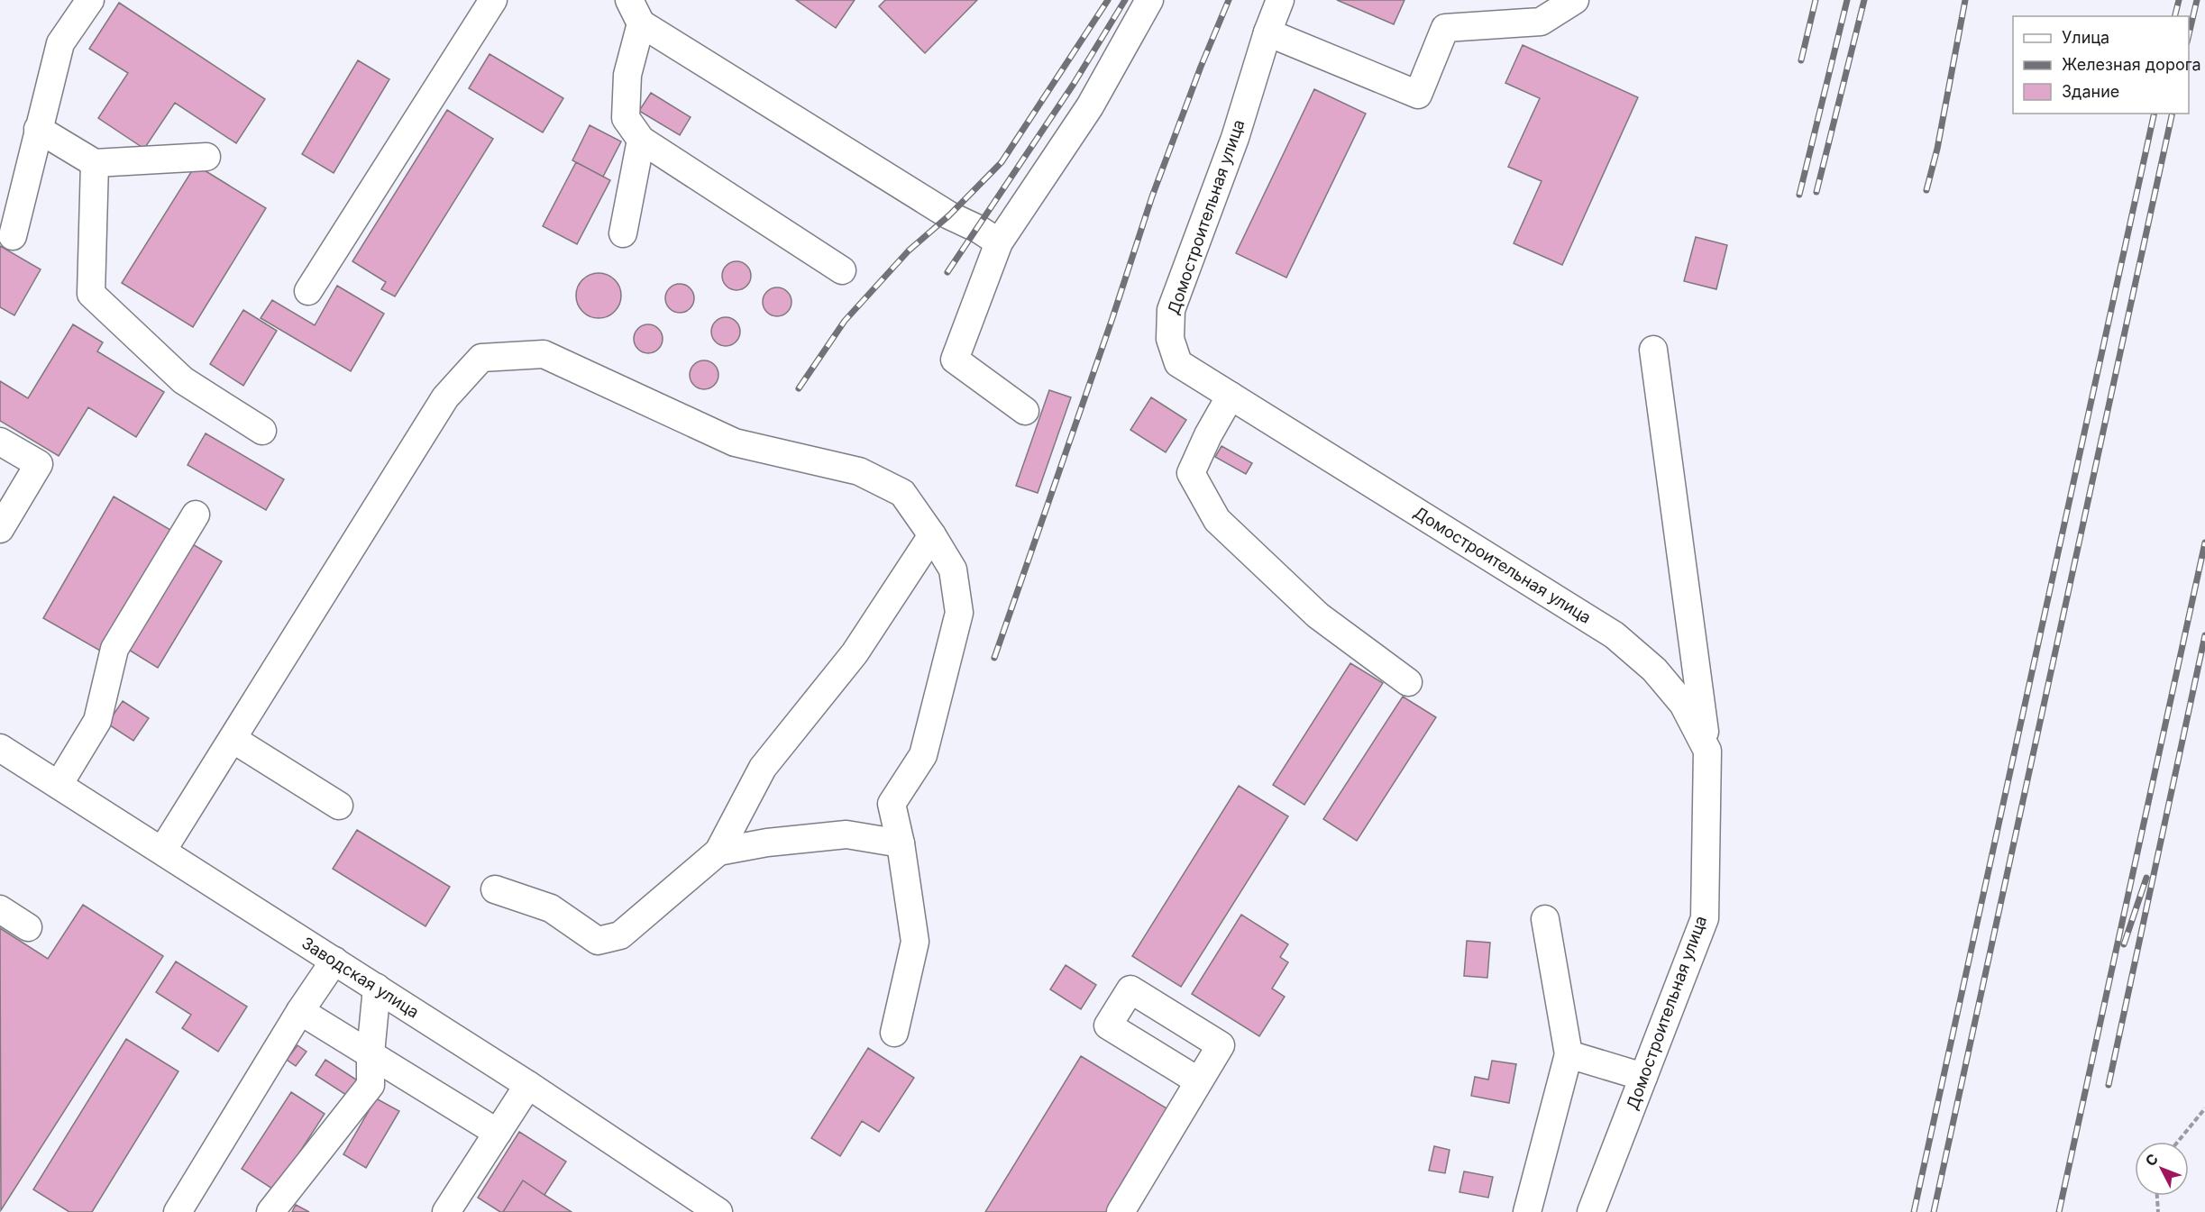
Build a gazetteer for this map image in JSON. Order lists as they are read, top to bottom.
{
  "streets": {
    "street": ["Домостроительная улица", "Заводская улица"]
  },
  "legend": ["Улица", "Железная дорога", "Здание"],
  "north": "top left"
}
